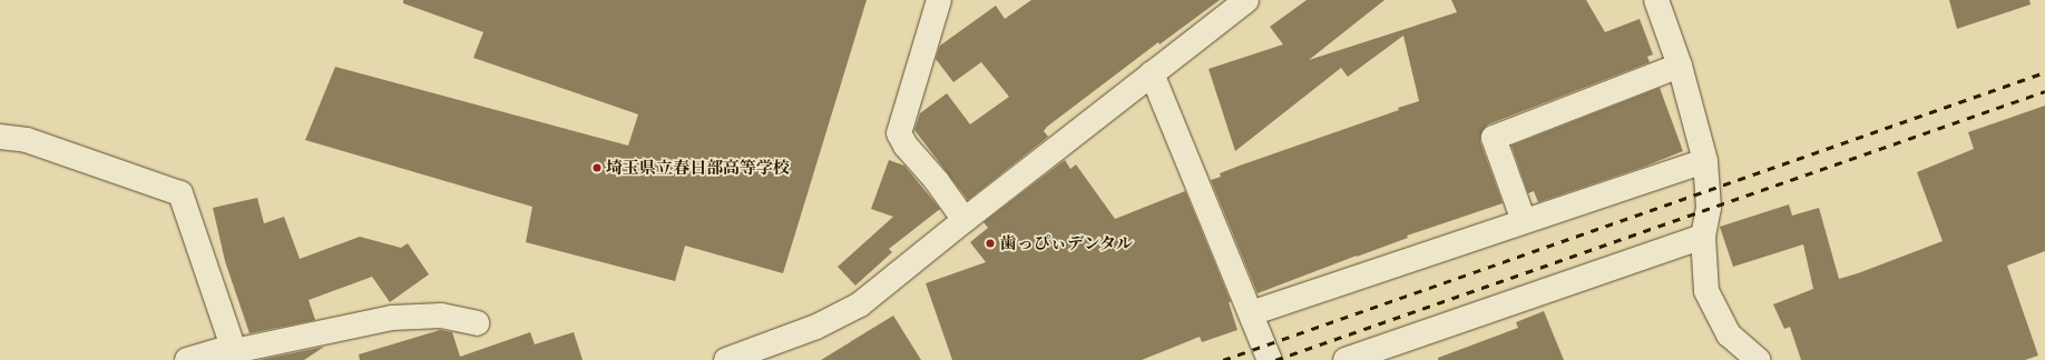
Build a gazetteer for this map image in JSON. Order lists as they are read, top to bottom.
{
  "places": ["埼玉県立春日部高等学校", "歯っぴぃデンタル"]
}
